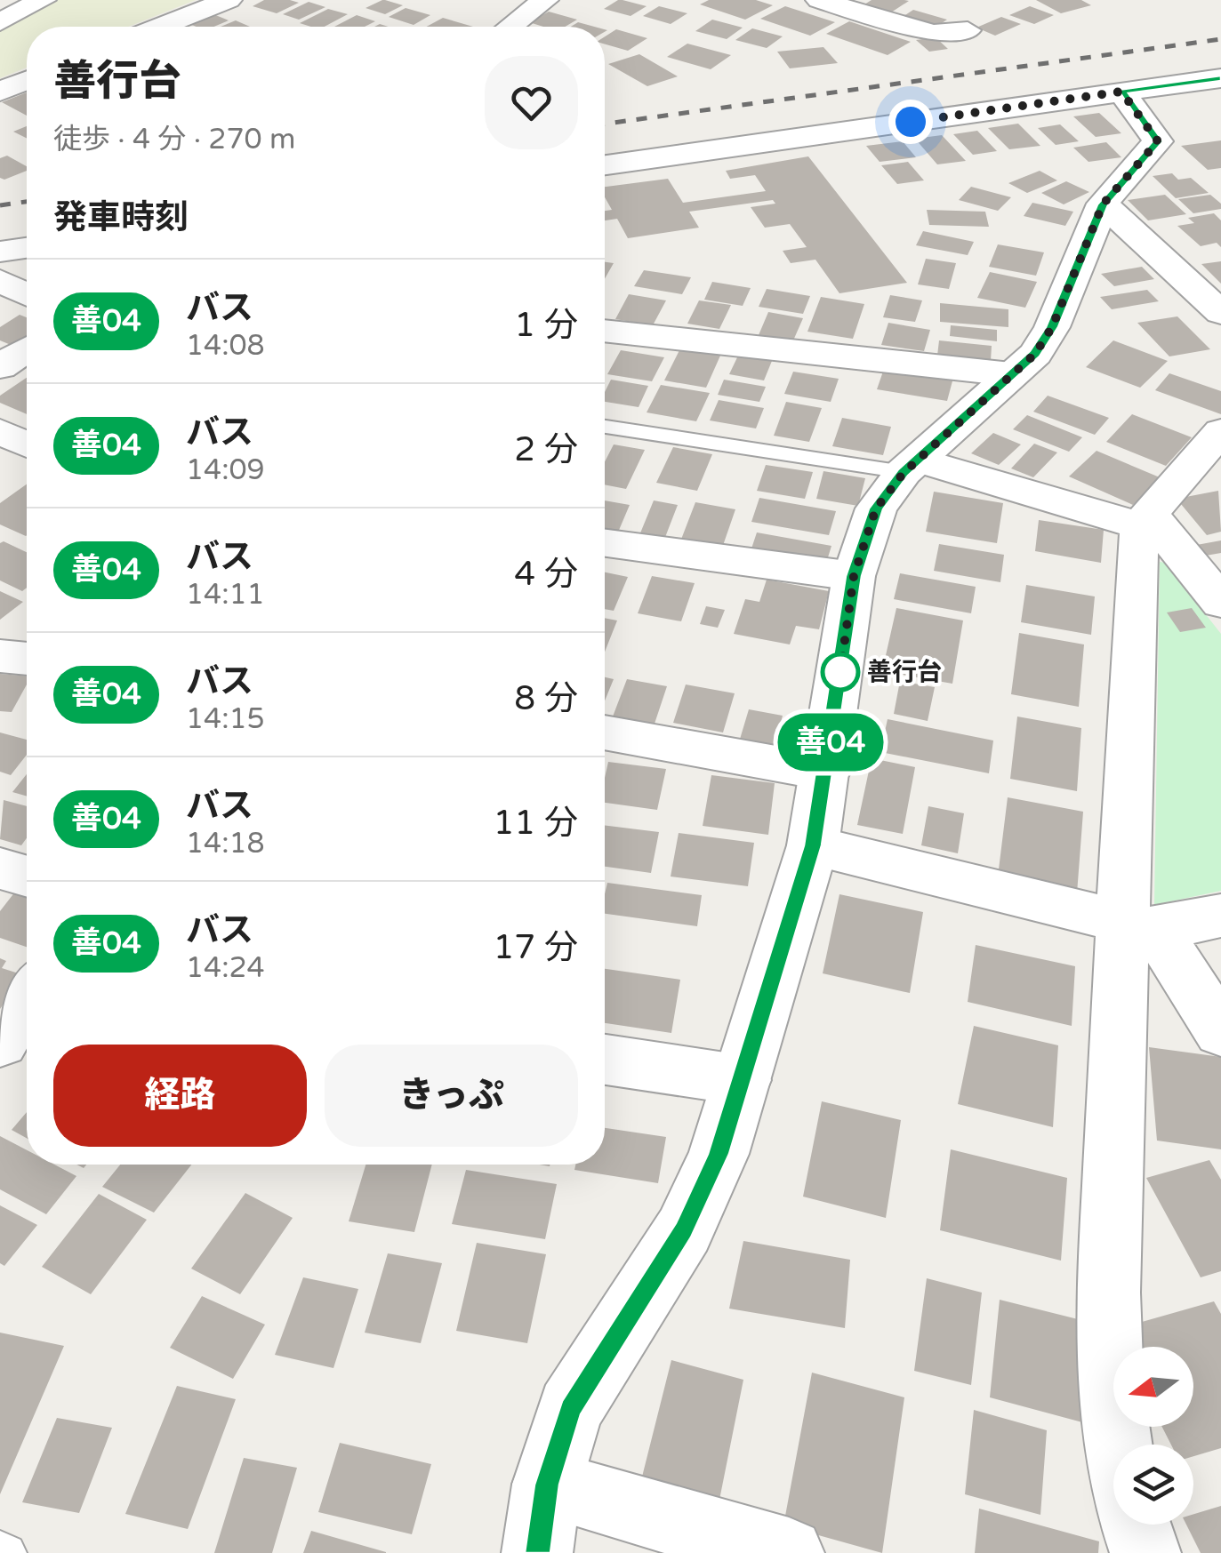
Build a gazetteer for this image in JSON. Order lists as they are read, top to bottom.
{
  "places": ["善行台"],
  "lines": ["bus line 善04"],
  "north": "left",
  "page": {
    "on_map": "善04",
    "heading": [
      ["善行台", "徒歩 · 4 分 · 270 m"],
      "発車時刻"
    ],
    "list": [
      {
        "mark": "善04",
        "name": "バス",
        "note": "14:08",
        "value": "1 分"
      },
      {
        "mark": "善04",
        "name": "バス",
        "note": "14:09",
        "value": "2 分"
      },
      {
        "mark": "善04",
        "name": "バス",
        "note": "14:11",
        "value": "4 分"
      },
      {
        "mark": "善04",
        "name": "バス",
        "note": "14:15",
        "value": "8 分"
      },
      {
        "mark": "善04",
        "name": "バス",
        "note": "14:18",
        "value": "11 分"
      },
      {
        "mark": "善04",
        "name": "バス",
        "note": "14:24",
        "value": "17 分"
      }
    ],
    "buttons": ["経路", "きっぷ"]
  }
}
